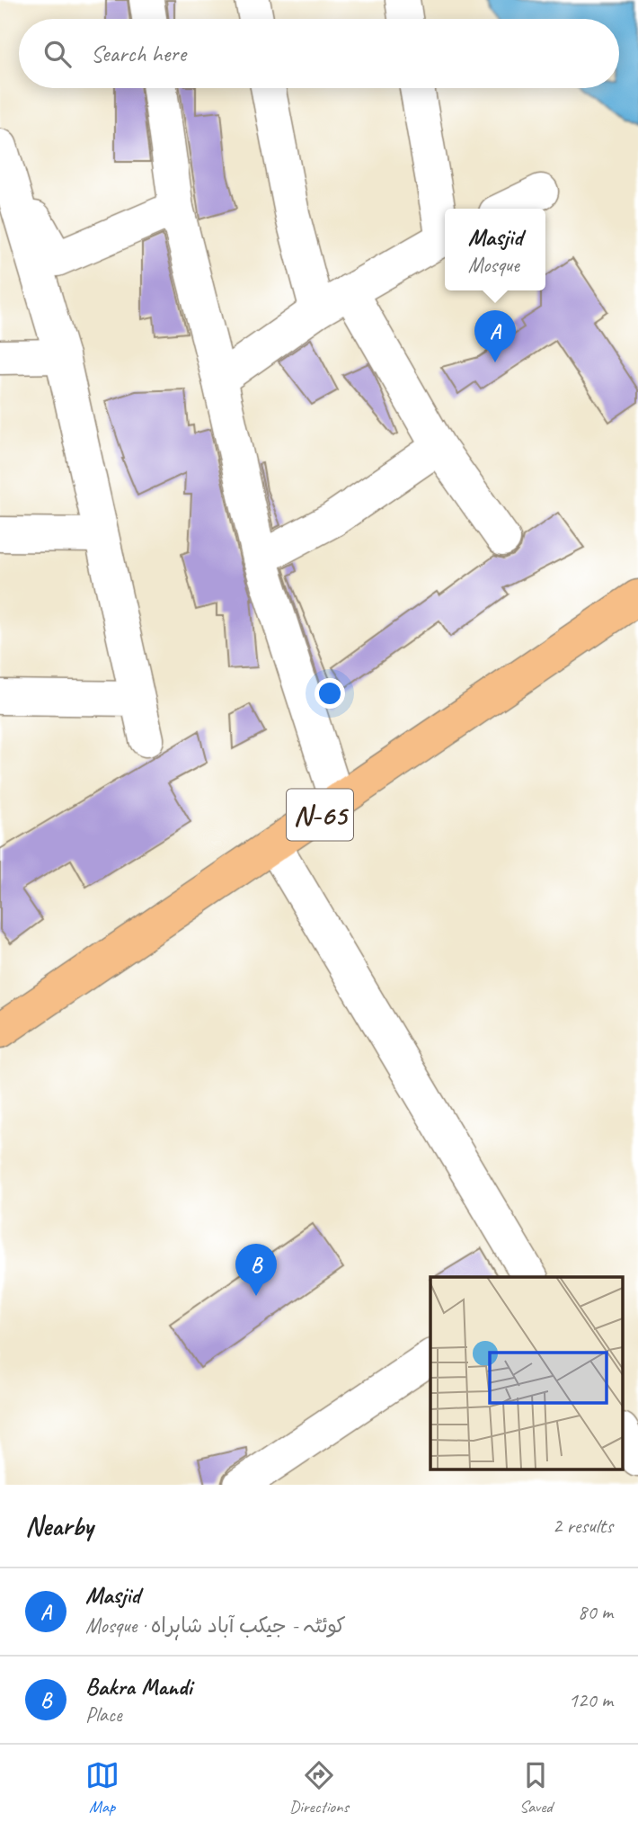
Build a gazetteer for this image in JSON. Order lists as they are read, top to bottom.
{
  "streets": {
    "highway": ["N-65"]
  },
  "page": {
    "search": "Search here",
    "popup": ["Masjid", "Mosque"],
    "pins": ["A", "B"],
    "heading": ["Nearby", "2 results"],
    "list": [
      {
        "mark": "A",
        "name": "Masjid",
        "note": "Mosque · کوئٹہ - جیکب آباد شاہراہ",
        "value": "80 m"
      },
      {
        "mark": "B",
        "name": "Bakra Mandi",
        "note": "Place",
        "value": "120 m"
      }
    ],
    "nav": ["Map", "Directions", "Saved"]
  }
}
